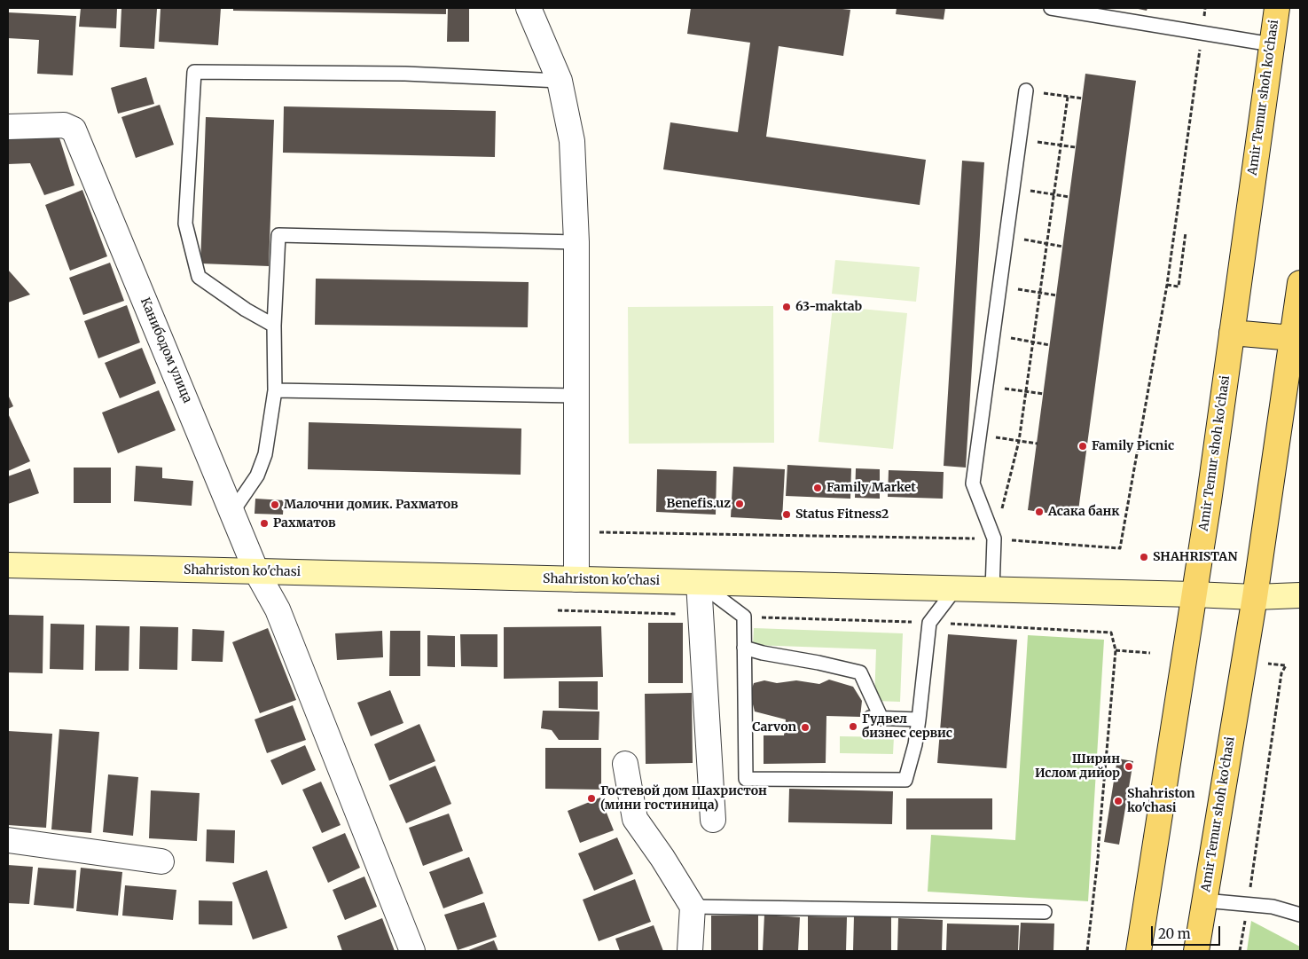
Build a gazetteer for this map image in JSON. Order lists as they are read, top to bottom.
{
  "streets": {
    "main road": ["Amir Temur shoh ko'chasi", "Shahriston ko'chasi"],
    "street": ["Канибодом улица"]
  },
  "crossings": [
    ["Amir Temur shoh ko'chasi", "Shahriston ko'chasi"],
    ["Канибодом улица", "Shahriston ko'chasi"]
  ],
  "places": [
    "63-maktab",
    "Family Picnic",
    "Family Market",
    "Benefis.uz",
    "Малочни домик. Рахматов",
    "Асака банк",
    "Status Fitness2",
    "Рахматов",
    "SHAHRISTAN",
    "Гудвел бизнес сервис",
    "Carvon",
    "Ширин Ислом дийор",
    "Гостевой дом Шахристон (мини гостиница)",
    "Shahriston ko'chasi"
  ],
  "scale_bar": "20 m"
}
